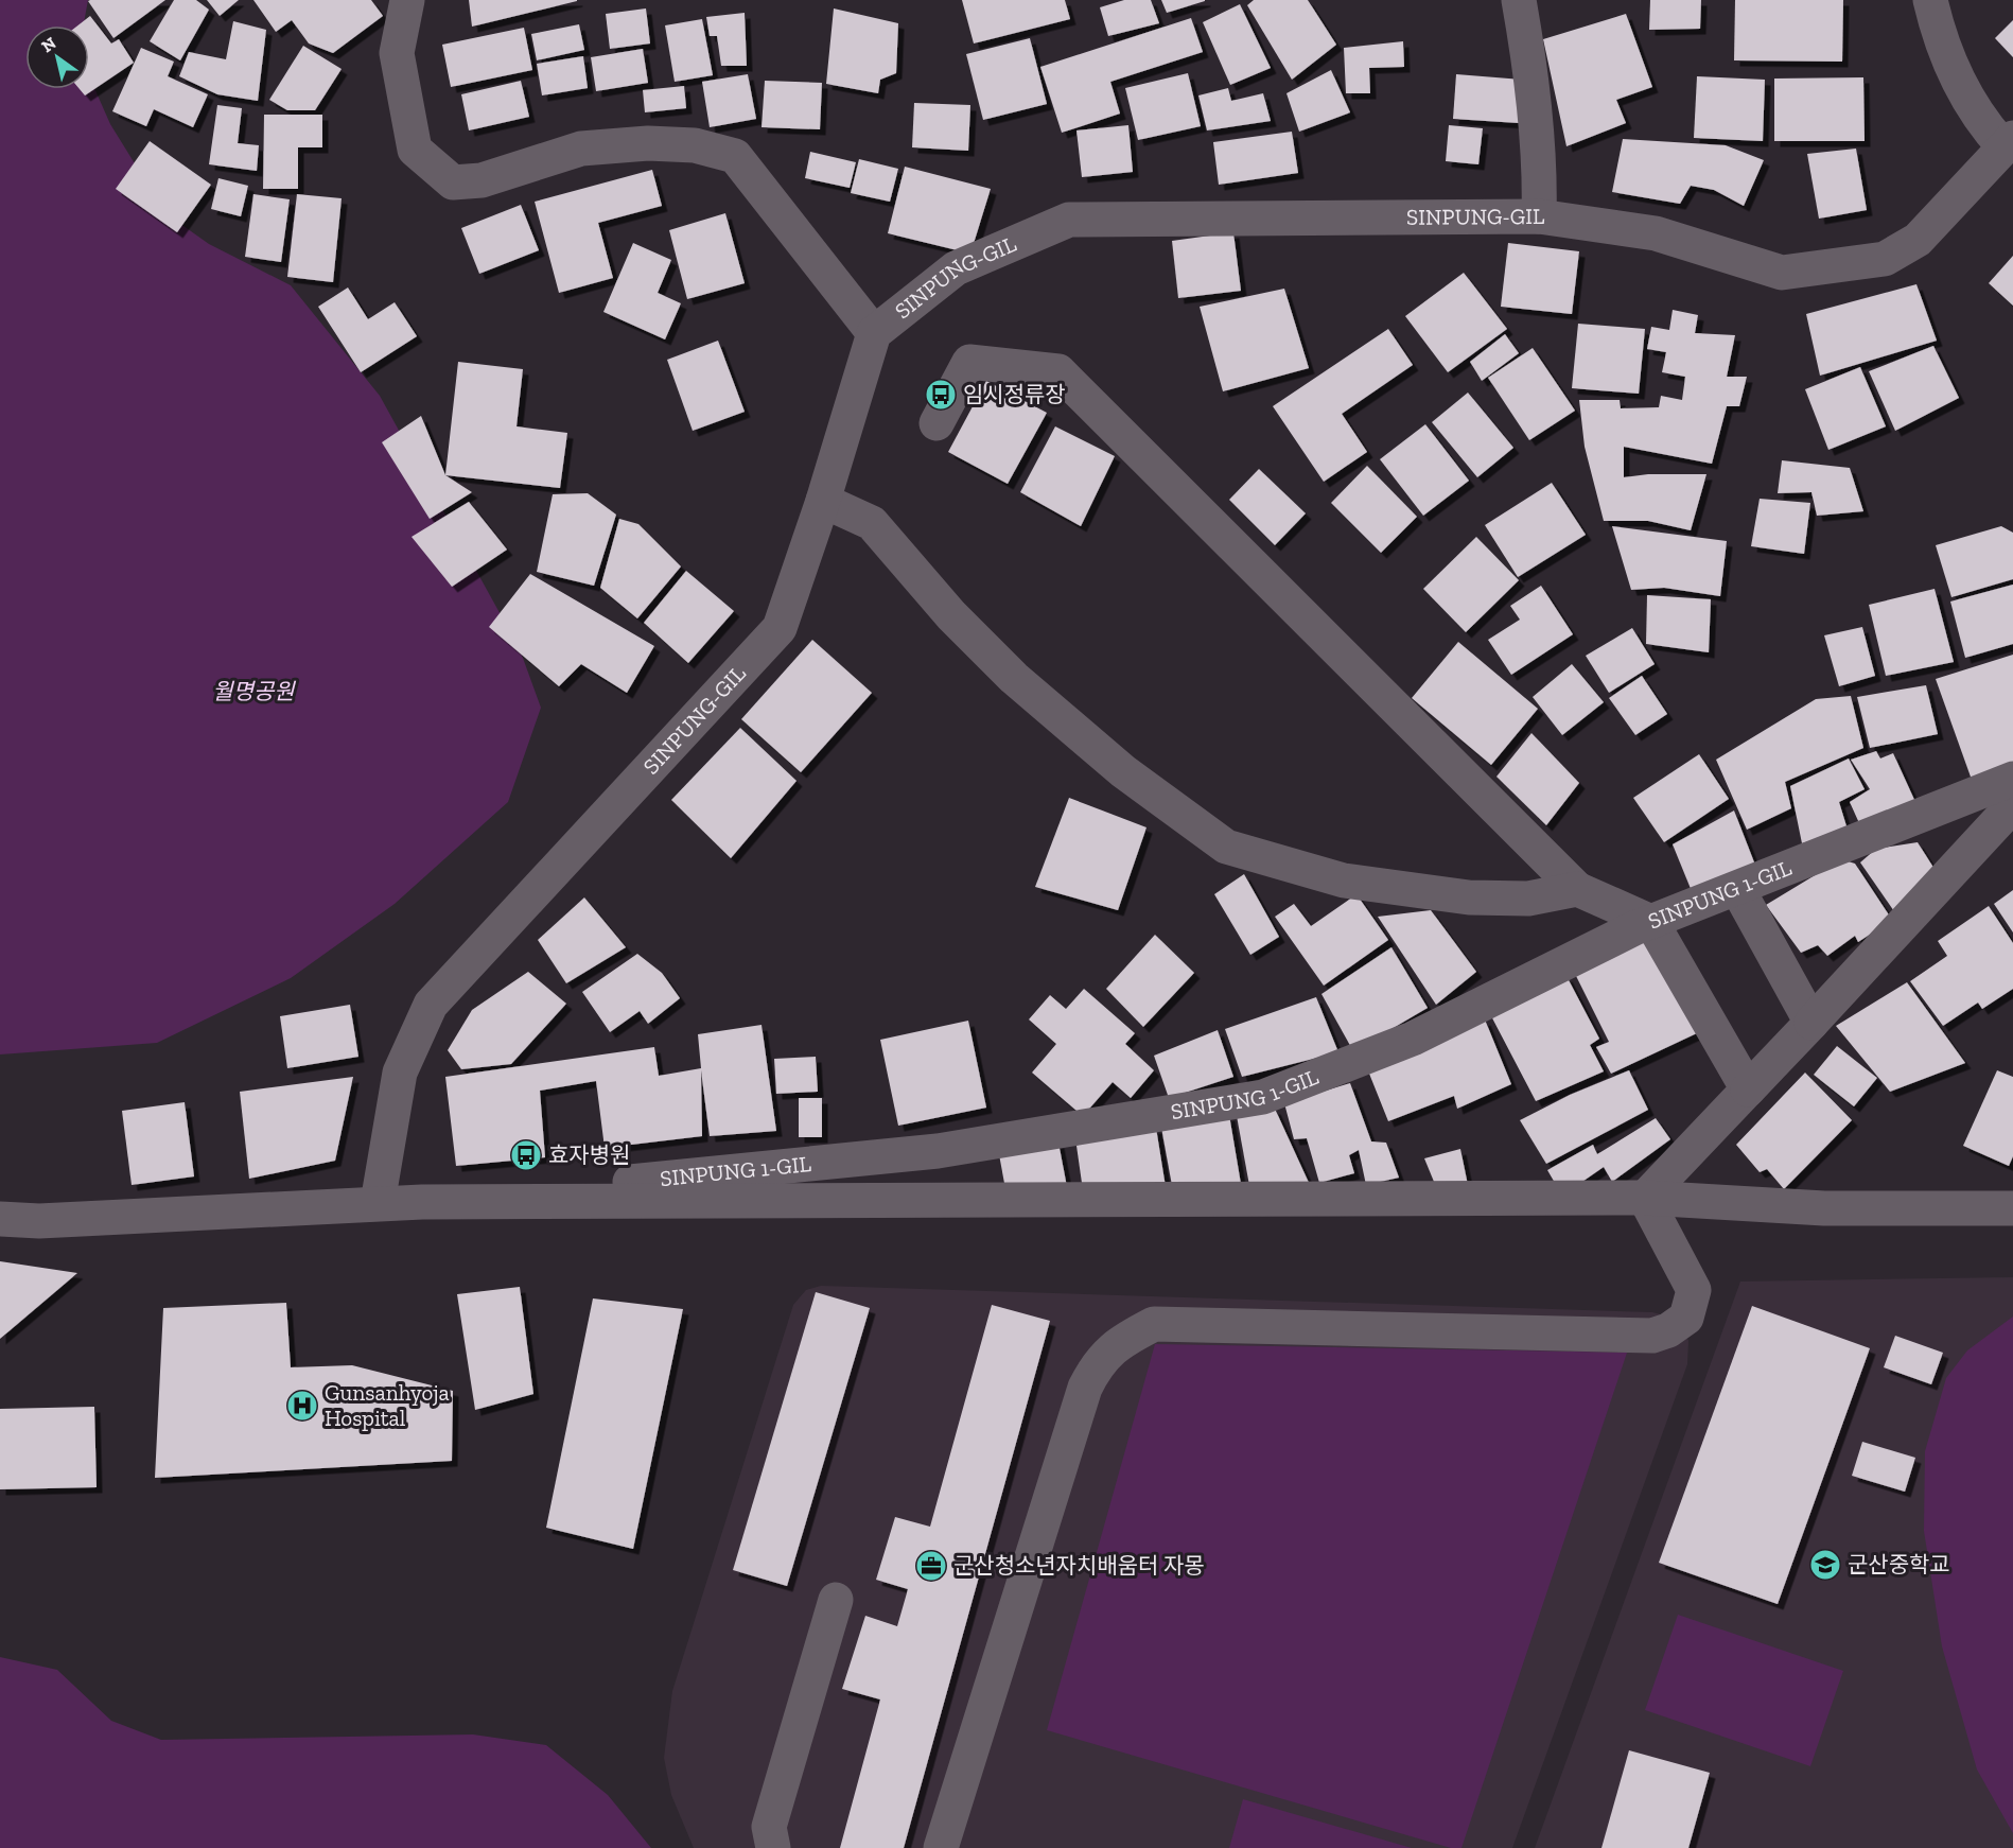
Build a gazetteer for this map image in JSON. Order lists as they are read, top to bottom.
{
  "streets": {
    "street": ["SINPUNG-GIL", "SINPUNG 1-GIL"]
  },
  "parks": ["월명공원"],
  "places": {
    "bus stop": ["임시정류장", "효자병원"],
    "hospital": ["Gunsanhyoja Hospital"],
    "school or university": ["군산중학교"],
    "office": ["군산청소년자치배움터 자몽"]
  },
  "north": "top left"
}
